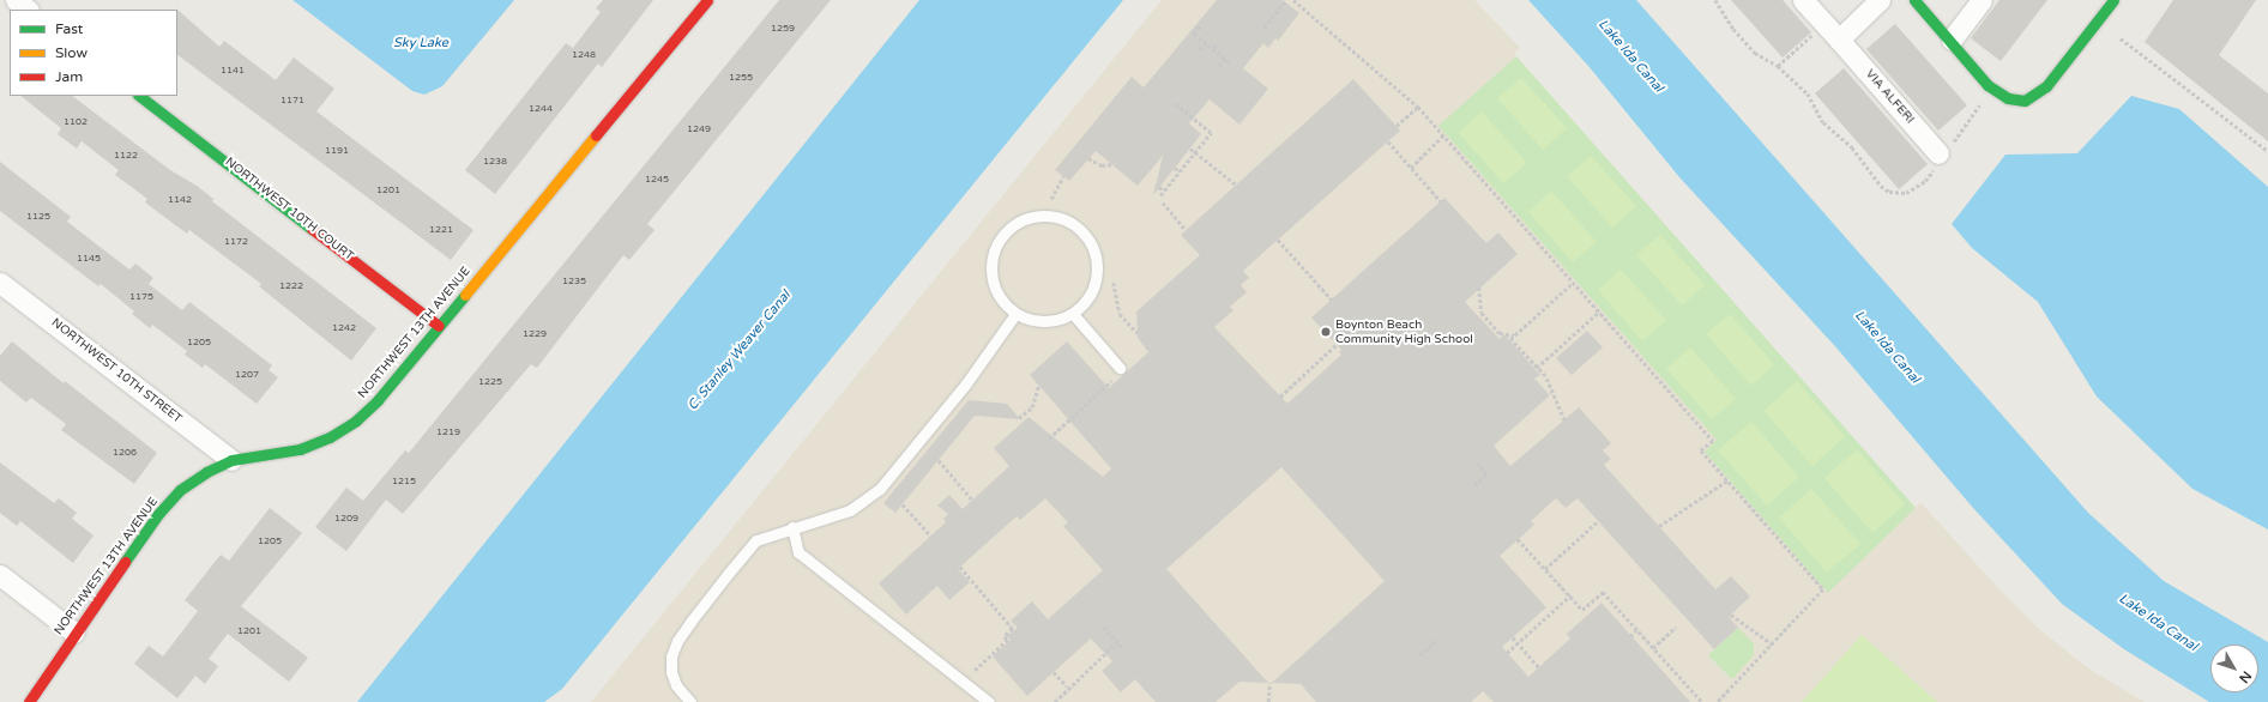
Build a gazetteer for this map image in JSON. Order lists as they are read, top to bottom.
{
  "streets": {
    "street": [
      "VIA ALFERI",
      "NORTHWEST 10TH COURT",
      "NORTHWEST 13TH AVENUE",
      "NORTHWEST 10TH STREET"
    ]
  },
  "crossings": [
    ["NORTHWEST 10TH COURT", "NORTHWEST 13TH AVENUE"],
    ["NORTHWEST 13TH AVENUE", "NORTHWEST 10TH STREET"]
  ],
  "water": ["Sky Lake", "Lake Ida Canal", "C. Stanley Weaver Canal"],
  "places": ["Boynton Beach Community High School"],
  "house_numbers": [
    "1259",
    "1248",
    "1141",
    "1255",
    "1171",
    "1244",
    "1102",
    "1249",
    "1191",
    "1122",
    "1238",
    "1245",
    "1201",
    "1142",
    "1125",
    "1221",
    "1172",
    "1145",
    "1235",
    "1222",
    "1175",
    "1242",
    "1229",
    "1205",
    "1207",
    "1225",
    "1219",
    "1206",
    "1215",
    "1209",
    "1205",
    "1201"
  ],
  "legend": ["Fast", "Slow", "Jam"],
  "north": "bottom right"
}
